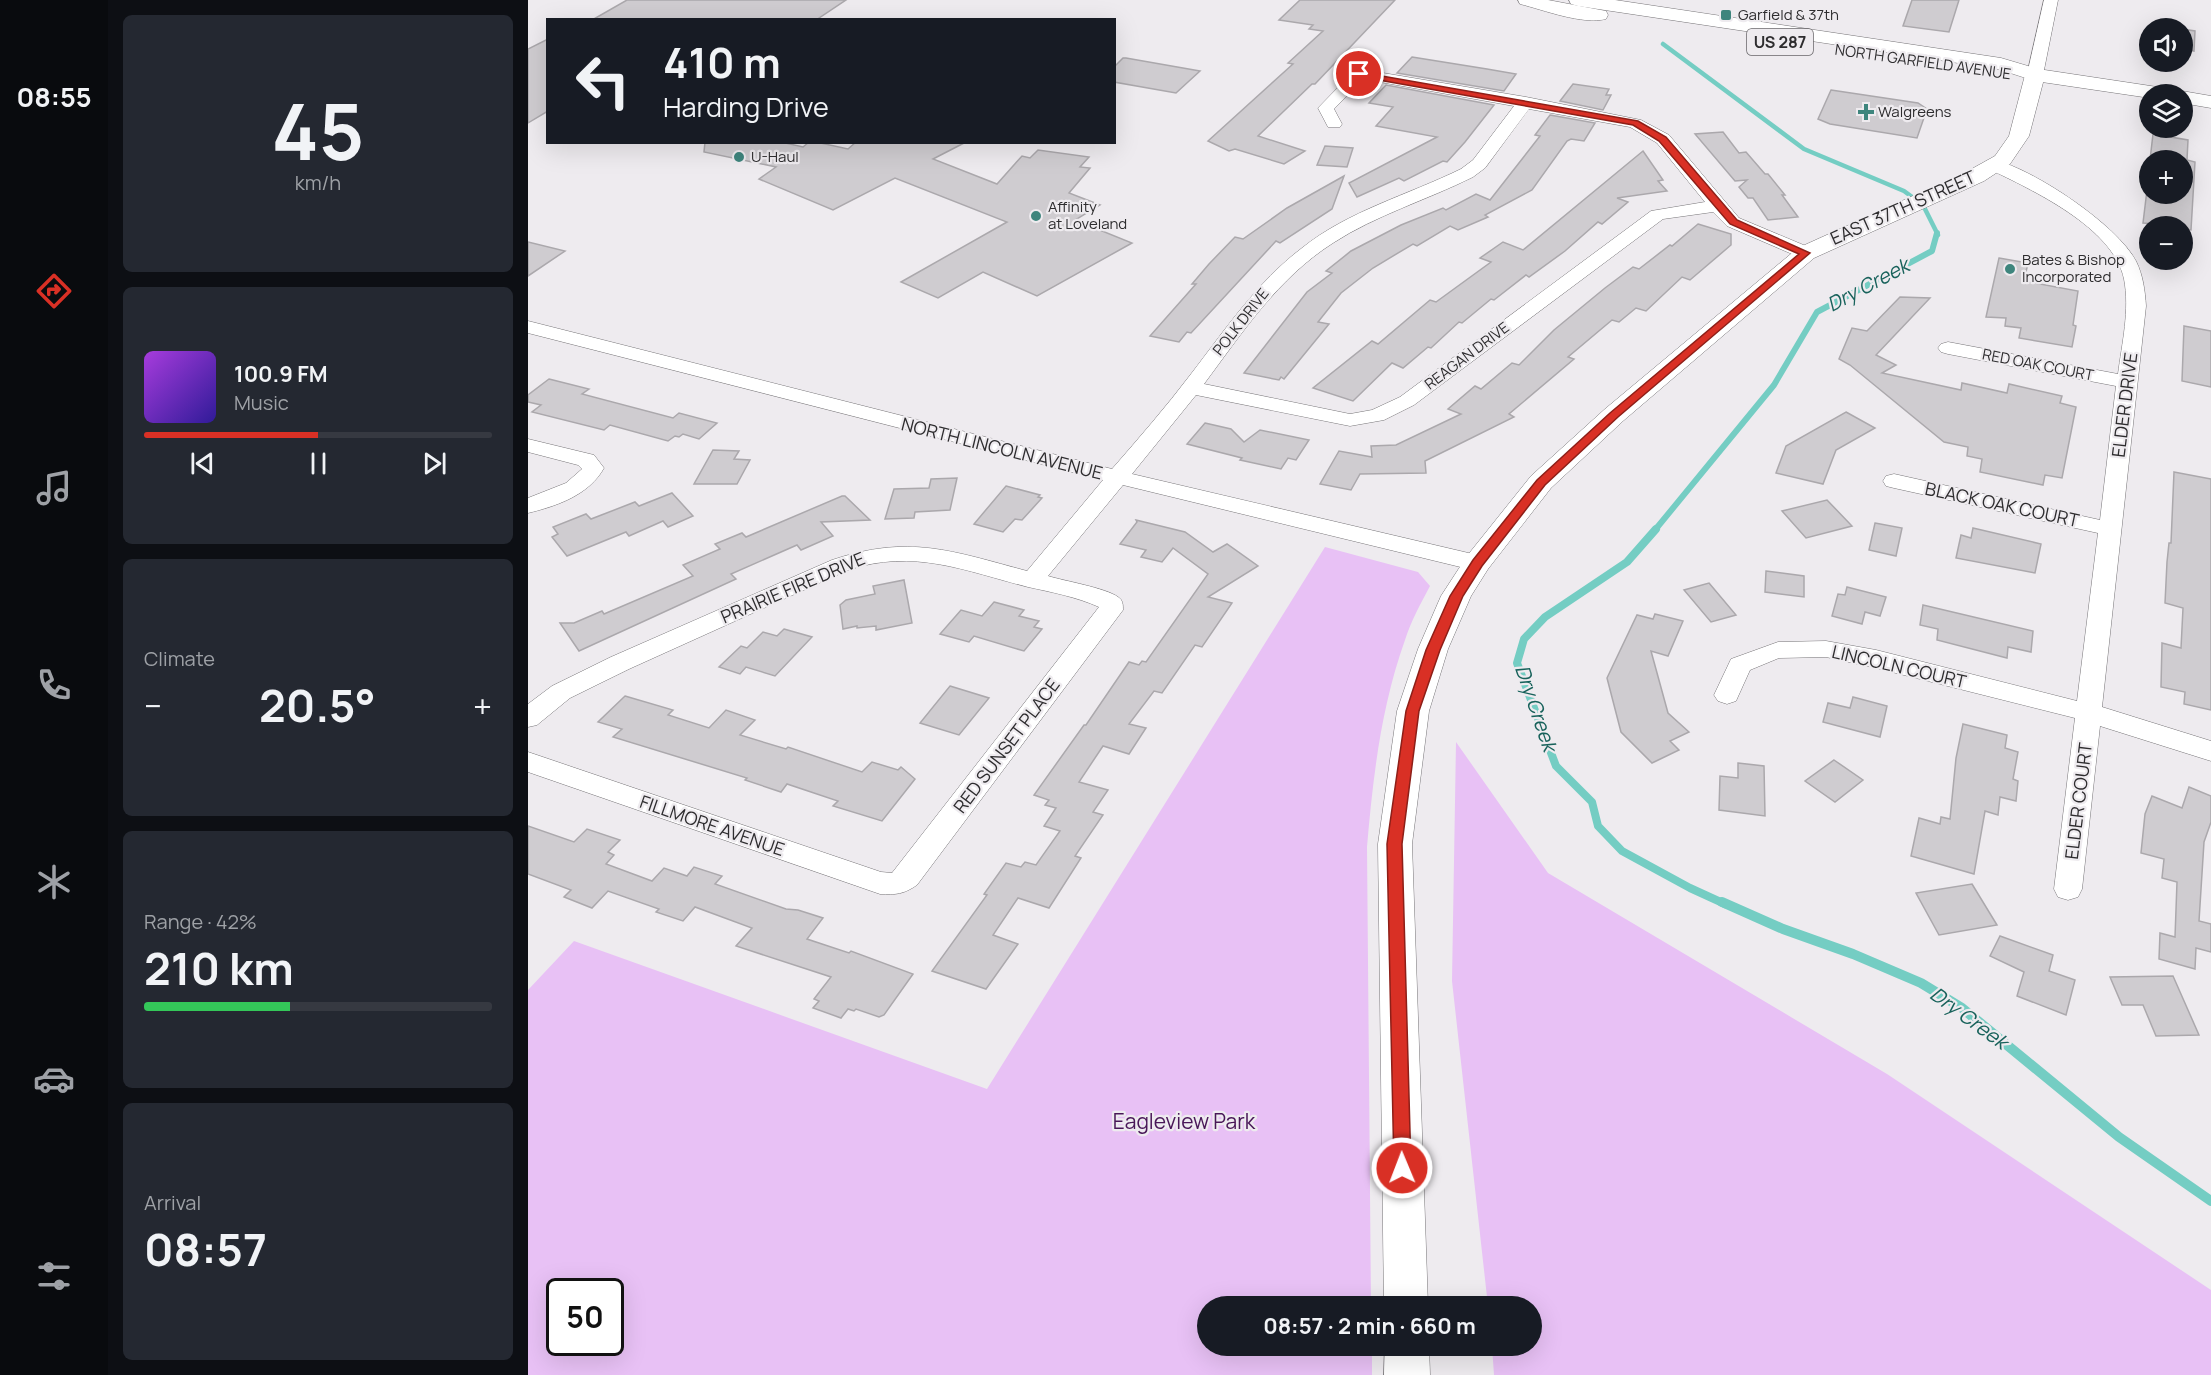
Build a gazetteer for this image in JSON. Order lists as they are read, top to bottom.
{
  "streets": {
    "highway": ["US 287", "NORTH GARFIELD AVENUE"],
    "main road": ["EAST 37TH STREET"],
    "street": [
      "POLK DRIVE",
      "REAGAN DRIVE",
      "RED OAK COURT",
      "ELDER DRIVE",
      "NORTH LINCOLN AVENUE",
      "BLACK OAK COURT",
      "PRAIRIE FIRE DRIVE",
      "LINCOLN COURT",
      "RED SUNSET PLACE",
      "ELDER COURT",
      "FILLMORE AVENUE"
    ]
  },
  "crossings": [
    ["NORTH GARFIELD AVENUE", "EAST 37TH STREET"],
    ["EAST 37TH STREET", "ELDER DRIVE"],
    ["EAST 37TH STREET", "NORTH LINCOLN AVENUE"],
    ["POLK DRIVE", "REAGAN DRIVE"],
    ["POLK DRIVE", "NORTH LINCOLN AVENUE"],
    ["POLK DRIVE", "PRAIRIE FIRE DRIVE"],
    ["RED OAK COURT", "ELDER DRIVE"],
    ["ELDER DRIVE", "BLACK OAK COURT"],
    ["ELDER DRIVE", "LINCOLN COURT"],
    ["ELDER DRIVE", "ELDER COURT"],
    ["PRAIRIE FIRE DRIVE", "RED SUNSET PLACE"],
    ["LINCOLN COURT", "ELDER COURT"],
    ["RED SUNSET PLACE", "FILLMORE AVENUE"]
  ],
  "water": ["Dry Creek"],
  "parks": ["Eagleview Park"],
  "places": {
    "transit": ["Garfield & 37th"],
    "health": ["Walgreens"],
    "other": ["U-Haul", "Affinity at Loveland", "Bates & Bishop Incorporated"]
  },
  "page": {
    "tabs": "08:55",
    "tile": [
      ["45", "km/h"],
      "Climate",
      ["Range · 42%", "210 km"],
      ["Arrival", "08:57"]
    ],
    "map_buttons": ["+", "−"],
    "turn": ["410 m", "Harding Drive"],
    "song": ["100.9 FM", "Music"],
    "heat": ["−", "20.5°", "+"],
    "limit": "50",
    "trip": "08:57 · 2 min · 660 m"
  }
}
